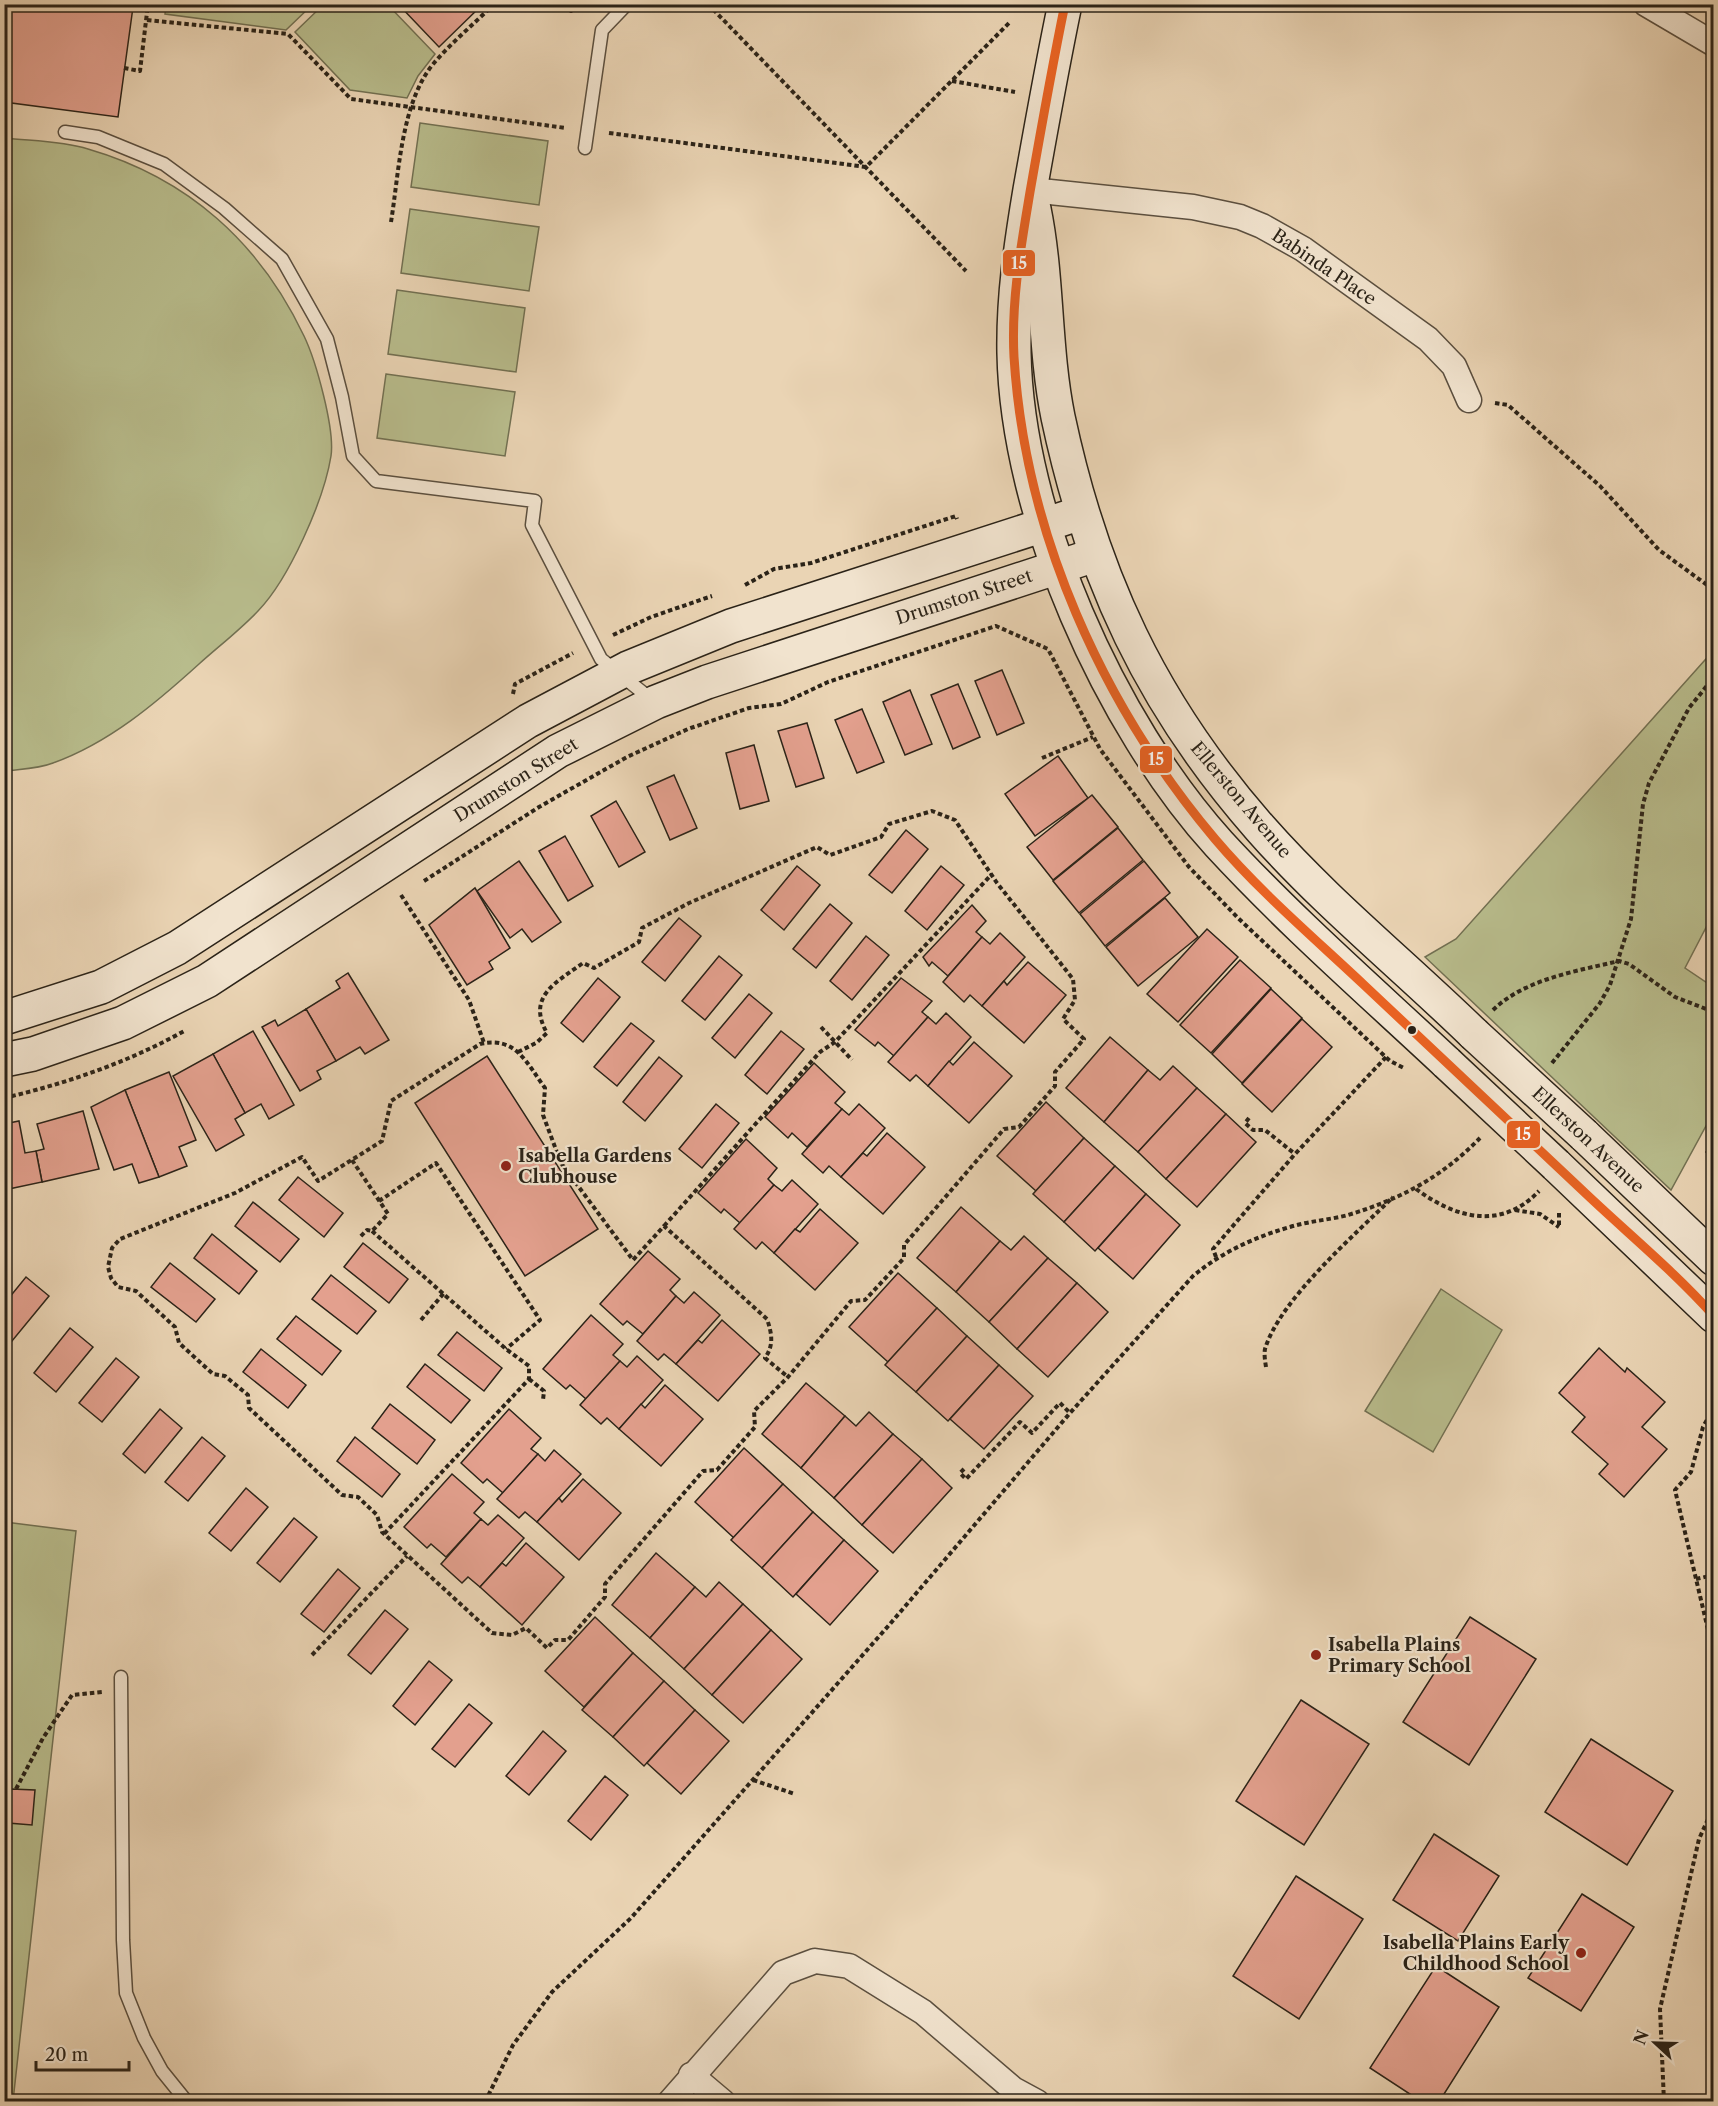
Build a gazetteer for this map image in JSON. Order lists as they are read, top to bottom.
{
  "streets": {
    "street": ["Babinda Place", "Drumston Street", "Ellerston Avenue"]
  },
  "crossings": [
    ["Babinda Place", "Ellerston Avenue"],
    ["Drumston Street", "Ellerston Avenue"]
  ],
  "places": ["Isabella Gardens Clubhouse", "Isabella Plains Primary School", "Isabella Plains Early Childhood School"],
  "lines": ["transit line 15"],
  "scale_bar": "20 m",
  "north": "left"
}
